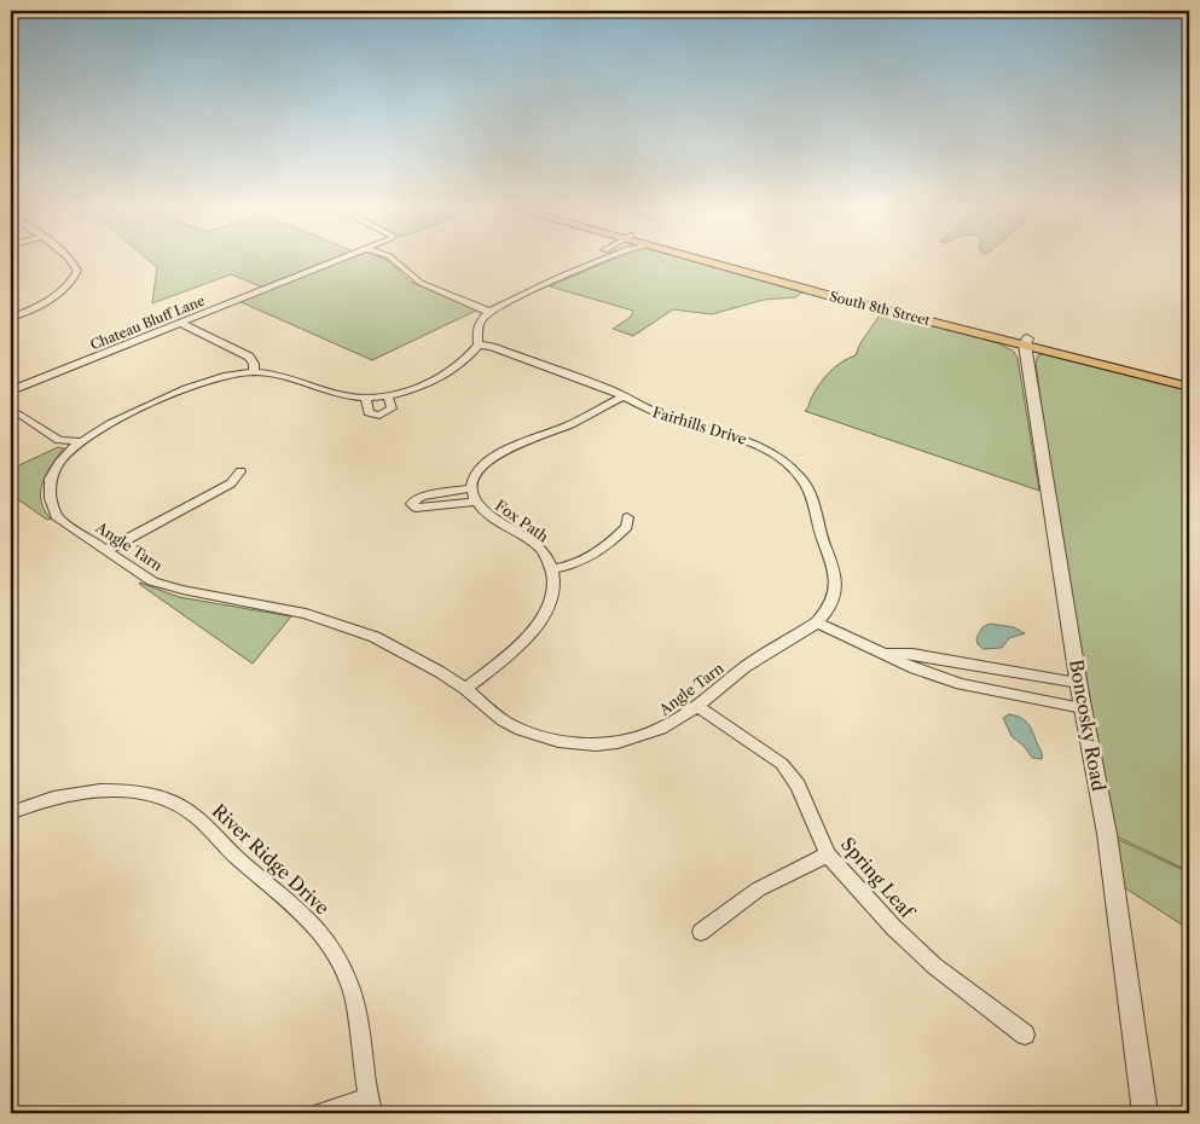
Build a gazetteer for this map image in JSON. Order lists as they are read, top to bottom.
{
  "streets": {
    "main road": ["South 8th Street"],
    "street": [
      "Chateau Bluff Lane",
      "Fairhills Drive",
      "Fox Path",
      "Angle Tarn",
      "Boncosky Road",
      "River Ridge Drive",
      "Spring Leaf"
    ]
  },
  "crossings": [
    ["South 8th Street", "Boncosky Road"],
    ["Fairhills Drive", "Angle Tarn"],
    ["Angle Tarn", "Spring Leaf"]
  ]
}
